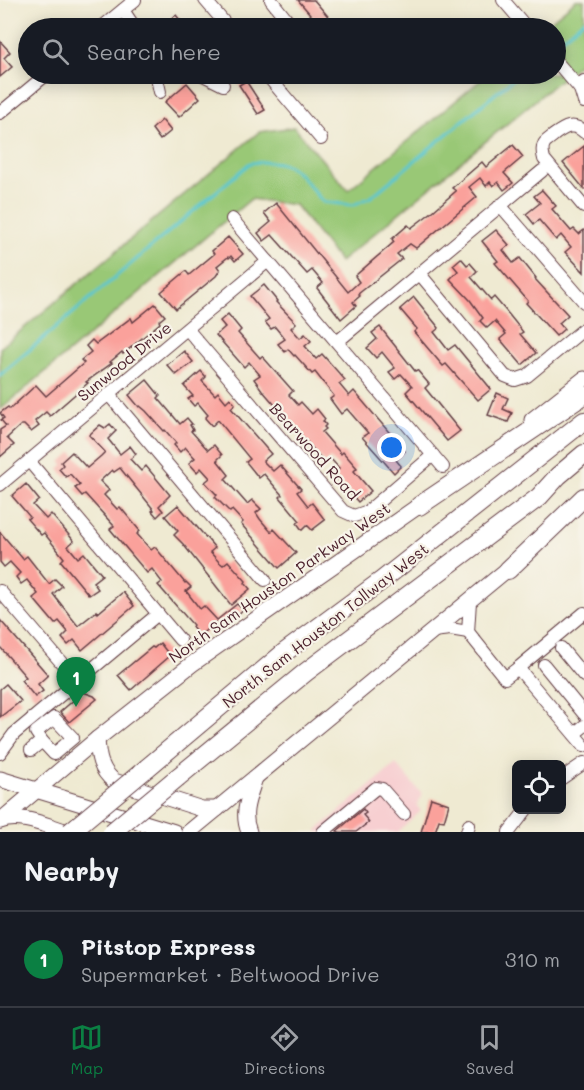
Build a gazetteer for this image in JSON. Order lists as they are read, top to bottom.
{
  "streets": {
    "highway": ["North Sam Houston Tollway West"],
    "main road": ["North Sam Houston Parkway West"],
    "street": ["Sunwood Drive", "Bearwood Road"]
  },
  "crossings": [
    ["Sunwood Drive", "Bearwood Road"]
  ],
  "page": {
    "search": "Search here",
    "pins": "1",
    "heading": "Nearby",
    "list": [
      {
        "mark": "1",
        "name": "Pitstop Express",
        "note": "Supermarket · Beltwood Drive",
        "value": "310 m"
      }
    ],
    "nav": ["Map", "Directions", "Saved"]
  }
}
